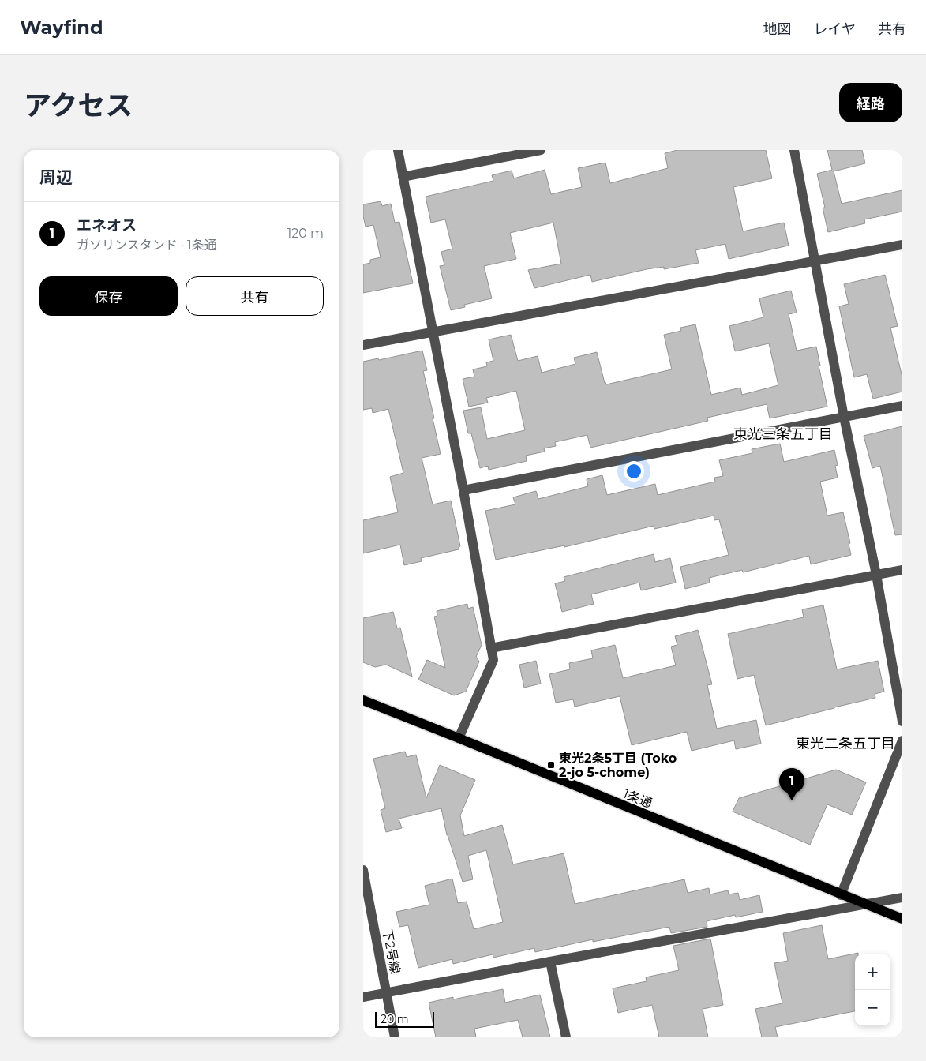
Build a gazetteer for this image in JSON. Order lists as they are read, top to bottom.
{
  "streets": {
    "main road": ["1条通"],
    "street": ["下2号線"]
  },
  "districts": ["東光三条五丁目", "東光二条五丁目"],
  "places": {
    "transit": ["東光2条5丁目 (Toko 2-jo 5-chome)"]
  },
  "scale_bar": "20 m",
  "page": {
    "header": "Wayfind",
    "nav": ["地図", "レイヤ", "共有"],
    "title": "アクセス",
    "buttons": [
      "経路",
      ["保存", "共有"]
    ],
    "heading": "周辺",
    "list": [
      {
        "mark": "1",
        "name": "エネオス",
        "note": "ガソリンスタンド · 1条通",
        "value": "120 m"
      }
    ],
    "pins": "1",
    "map_buttons": ["+", "−"],
    "scale": "20 m"
  }
}
